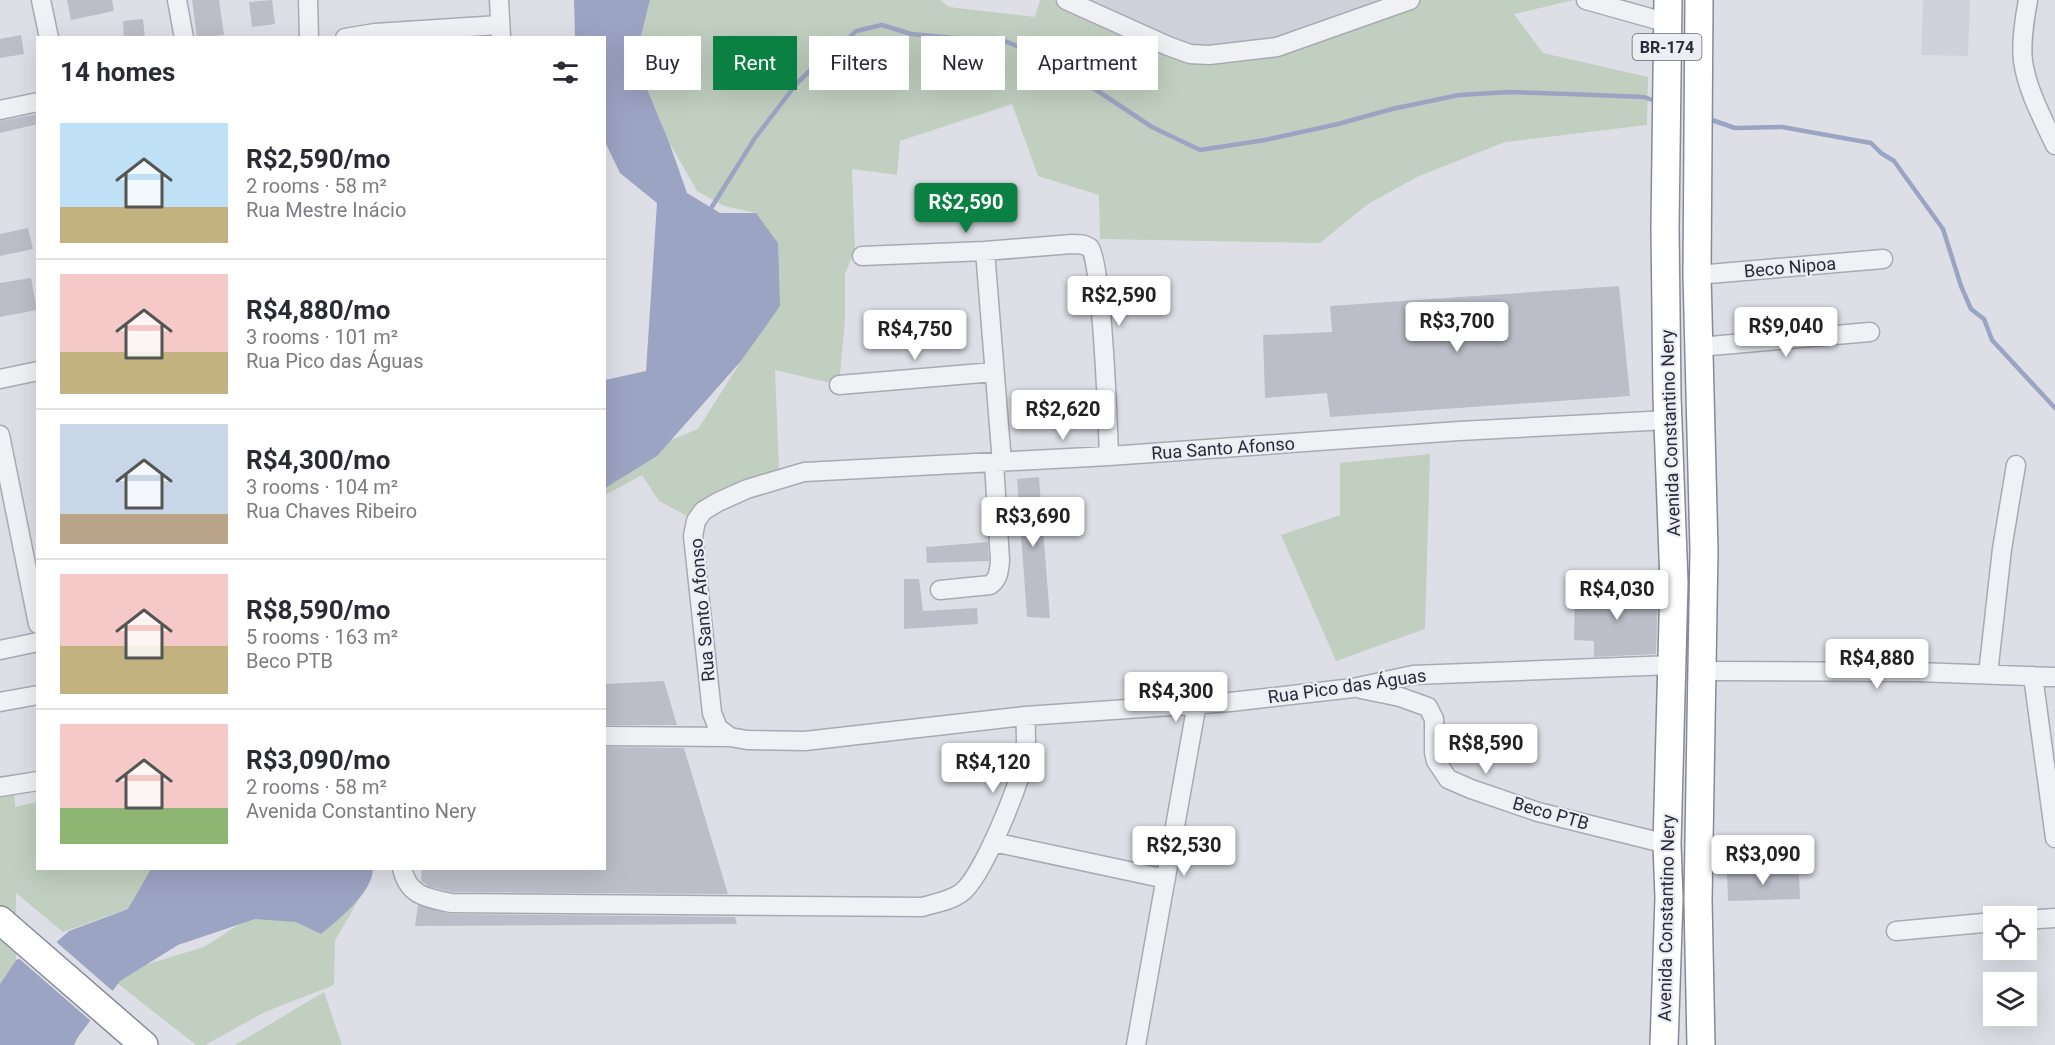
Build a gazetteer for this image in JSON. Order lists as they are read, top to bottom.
{
  "streets": {
    "highway": ["BR-174", "Avenida Constantino Nery"],
    "street": [
      "Beco Nipoa",
      "Rua Santo Afonso",
      "Rua Pico das Águas",
      "Beco PTB"
    ]
  },
  "crossings": [
    ["Beco Nipoa", "Avenida Constantino Nery"],
    ["Avenida Constantino Nery", "Rua Santo Afonso"],
    ["Avenida Constantino Nery", "Rua Pico das Águas"],
    ["Avenida Constantino Nery", "Beco PTB"],
    ["Rua Santo Afonso", "Rua Pico das Águas"],
    ["Rua Pico das Águas", "Beco PTB"]
  ],
  "page": {
    "chip": [
      "Buy",
      "Rent",
      "Filters",
      "New",
      "Apartment"
    ],
    "heading": "14 homes",
    "list": [
      {
        "name": "R$2,590/mo",
        "note": "2 rooms · 58 m² · Rua Mestre Inácio"
      },
      {
        "name": "R$4,880/mo",
        "note": "3 rooms · 101 m² · Rua Pico das Águas"
      },
      {
        "name": "R$4,300/mo",
        "note": "3 rooms · 104 m² · Rua Chaves Ribeiro"
      },
      {
        "name": "R$8,590/mo",
        "note": "5 rooms · 163 m² · Beco PTB"
      },
      {
        "name": "R$3,090/mo",
        "note": "2 rooms · 58 m² · Avenida Constantino Nery"
      }
    ],
    "price": [
      "R$2,590",
      "R$2,590",
      "R$3,700",
      "R$9,040",
      "R$4,750",
      "R$2,620",
      "R$3,690",
      "R$4,030",
      "R$4,880",
      "R$4,300",
      "R$8,590",
      "R$4,120",
      "R$2,530",
      "R$3,090"
    ]
  }
}
